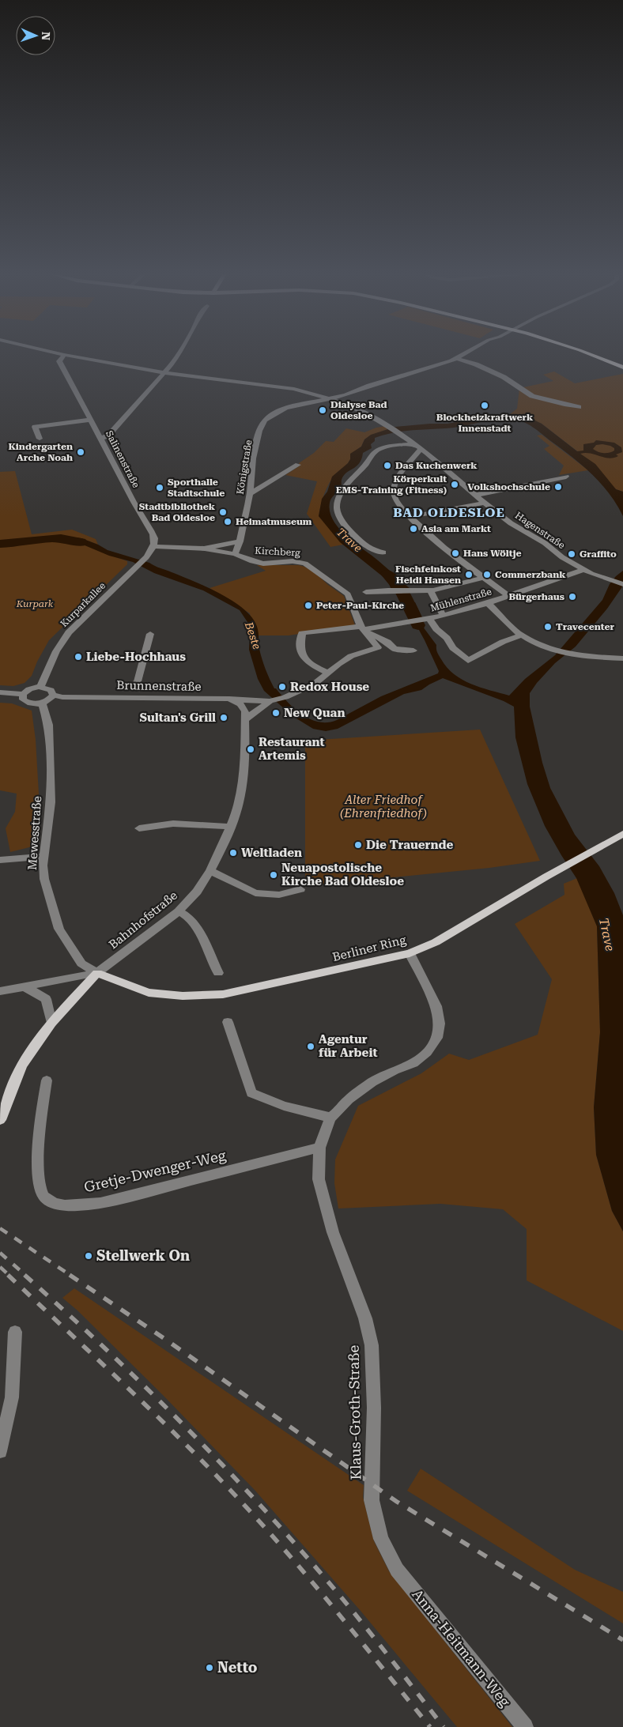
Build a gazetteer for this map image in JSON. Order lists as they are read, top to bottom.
{
  "streets": {
    "main road": ["Berliner Ring"],
    "street": [
      "Salinenstraße",
      "Königstraße",
      "Hagenstraße",
      "Kirchberg",
      "Mühlenstraße",
      "Kurparkallee",
      "Brunnenstraße",
      "Mewesstraße",
      "Bahnhofstraße",
      "Gretje-Dwenger-Weg",
      "Klaus-Groth-Straße",
      "Anna-Heitmann-Weg"
    ]
  },
  "crossings": [
    ["Salinenstraße", "Hagenstraße"],
    ["Salinenstraße", "Kurparkallee"],
    ["Königstraße", "Hagenstraße"],
    ["Königstraße", "Kirchberg"],
    ["Hagenstraße", "Mühlenstraße"],
    ["Kirchberg", "Mühlenstraße"],
    ["Mewesstraße", "Bahnhofstraße"],
    ["Mewesstraße", "Berliner Ring"],
    ["Bahnhofstraße", "Berliner Ring"],
    ["Berliner Ring", "Klaus-Groth-Straße"],
    ["Gretje-Dwenger-Weg", "Klaus-Groth-Straße"],
    ["Klaus-Groth-Straße", "Anna-Heitmann-Weg"]
  ],
  "districts": ["BAD OLDESLOE"],
  "water": ["Trave", "Beste"],
  "parks": ["Kurpark", "Alter Friedhof (Ehrenfriedhof)"],
  "places": [
    "Blockheizkraftwerk Innenstadt",
    "Dialyse Bad Oldesloe",
    "Kindergarten Arche Noah",
    "Das Kuchenwerk",
    "Körperkult EMS-Training (Fitness)",
    "Volkshochschule",
    "Sporthalle Stadtschule",
    "Stadtbibliothek Bad Oldesloe",
    "Heimatmuseum",
    "Asia am Markt",
    "Hans Wöltje",
    "Graffito",
    "Fischfeinkost Heidi Hansen",
    "Commerzbank",
    "Bürgerhaus",
    "Peter-Paul-Kirche",
    "Travecenter",
    "Liebe-Hochhaus",
    "Redox House",
    "New Quan",
    "Sultan's Grill",
    "Restaurant Artemis",
    "Die Trauernde",
    "Weltladen",
    "Neuapostolische Kirche Bad Oldesloe",
    "Agentur für Arbeit",
    "Stellwerk On",
    "Netto"
  ],
  "north": "right"
}
